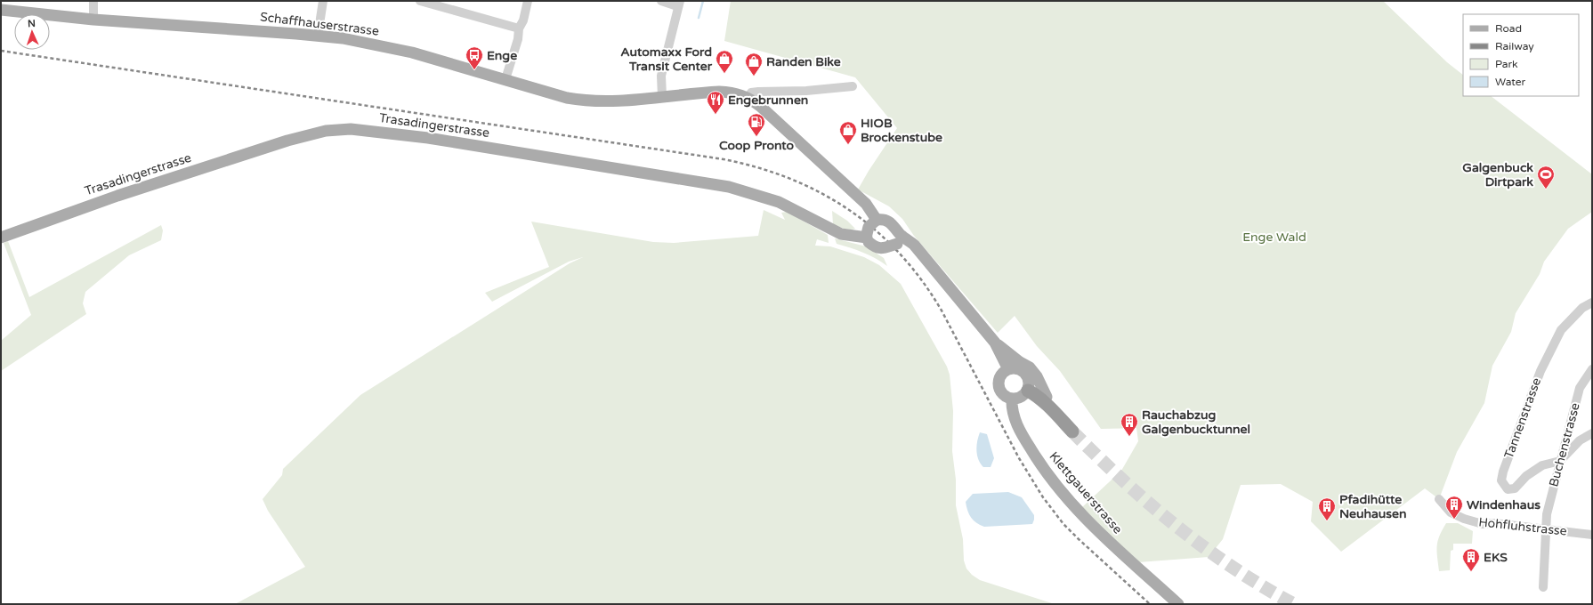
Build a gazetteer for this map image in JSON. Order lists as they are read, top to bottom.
{
  "streets": {
    "main road": ["Schaffhauserstrasse", "Trasadingerstrasse", "Klettgauerstrasse"],
    "street": ["Tannenstrasse", "Buchenstrasse", "Hohfluhstrasse"]
  },
  "crossings": [
    ["Tannenstrasse", "Buchenstrasse"],
    ["Buchenstrasse", "Hohfluhstrasse"]
  ],
  "parks": ["Enge Wald"],
  "places": {
    "bus stop": ["Enge"],
    "shop": ["Automaxx Ford Transit Center", "Randen Bike", "HIOB Brockenstube"],
    "restaurant": ["Engebrunnen"],
    "fuel station": ["Coop Pronto"],
    "sports": ["Galgenbuck Dirtpark"],
    "building": [
      "Rauchabzug Galgenbucktunnel",
      "Windenhaus",
      "Pfadihütte Neuhausen",
      "EKS"
    ]
  },
  "legend": [
    "Road",
    "Railway",
    "Park",
    "Water"
  ],
  "north": "top"
}
